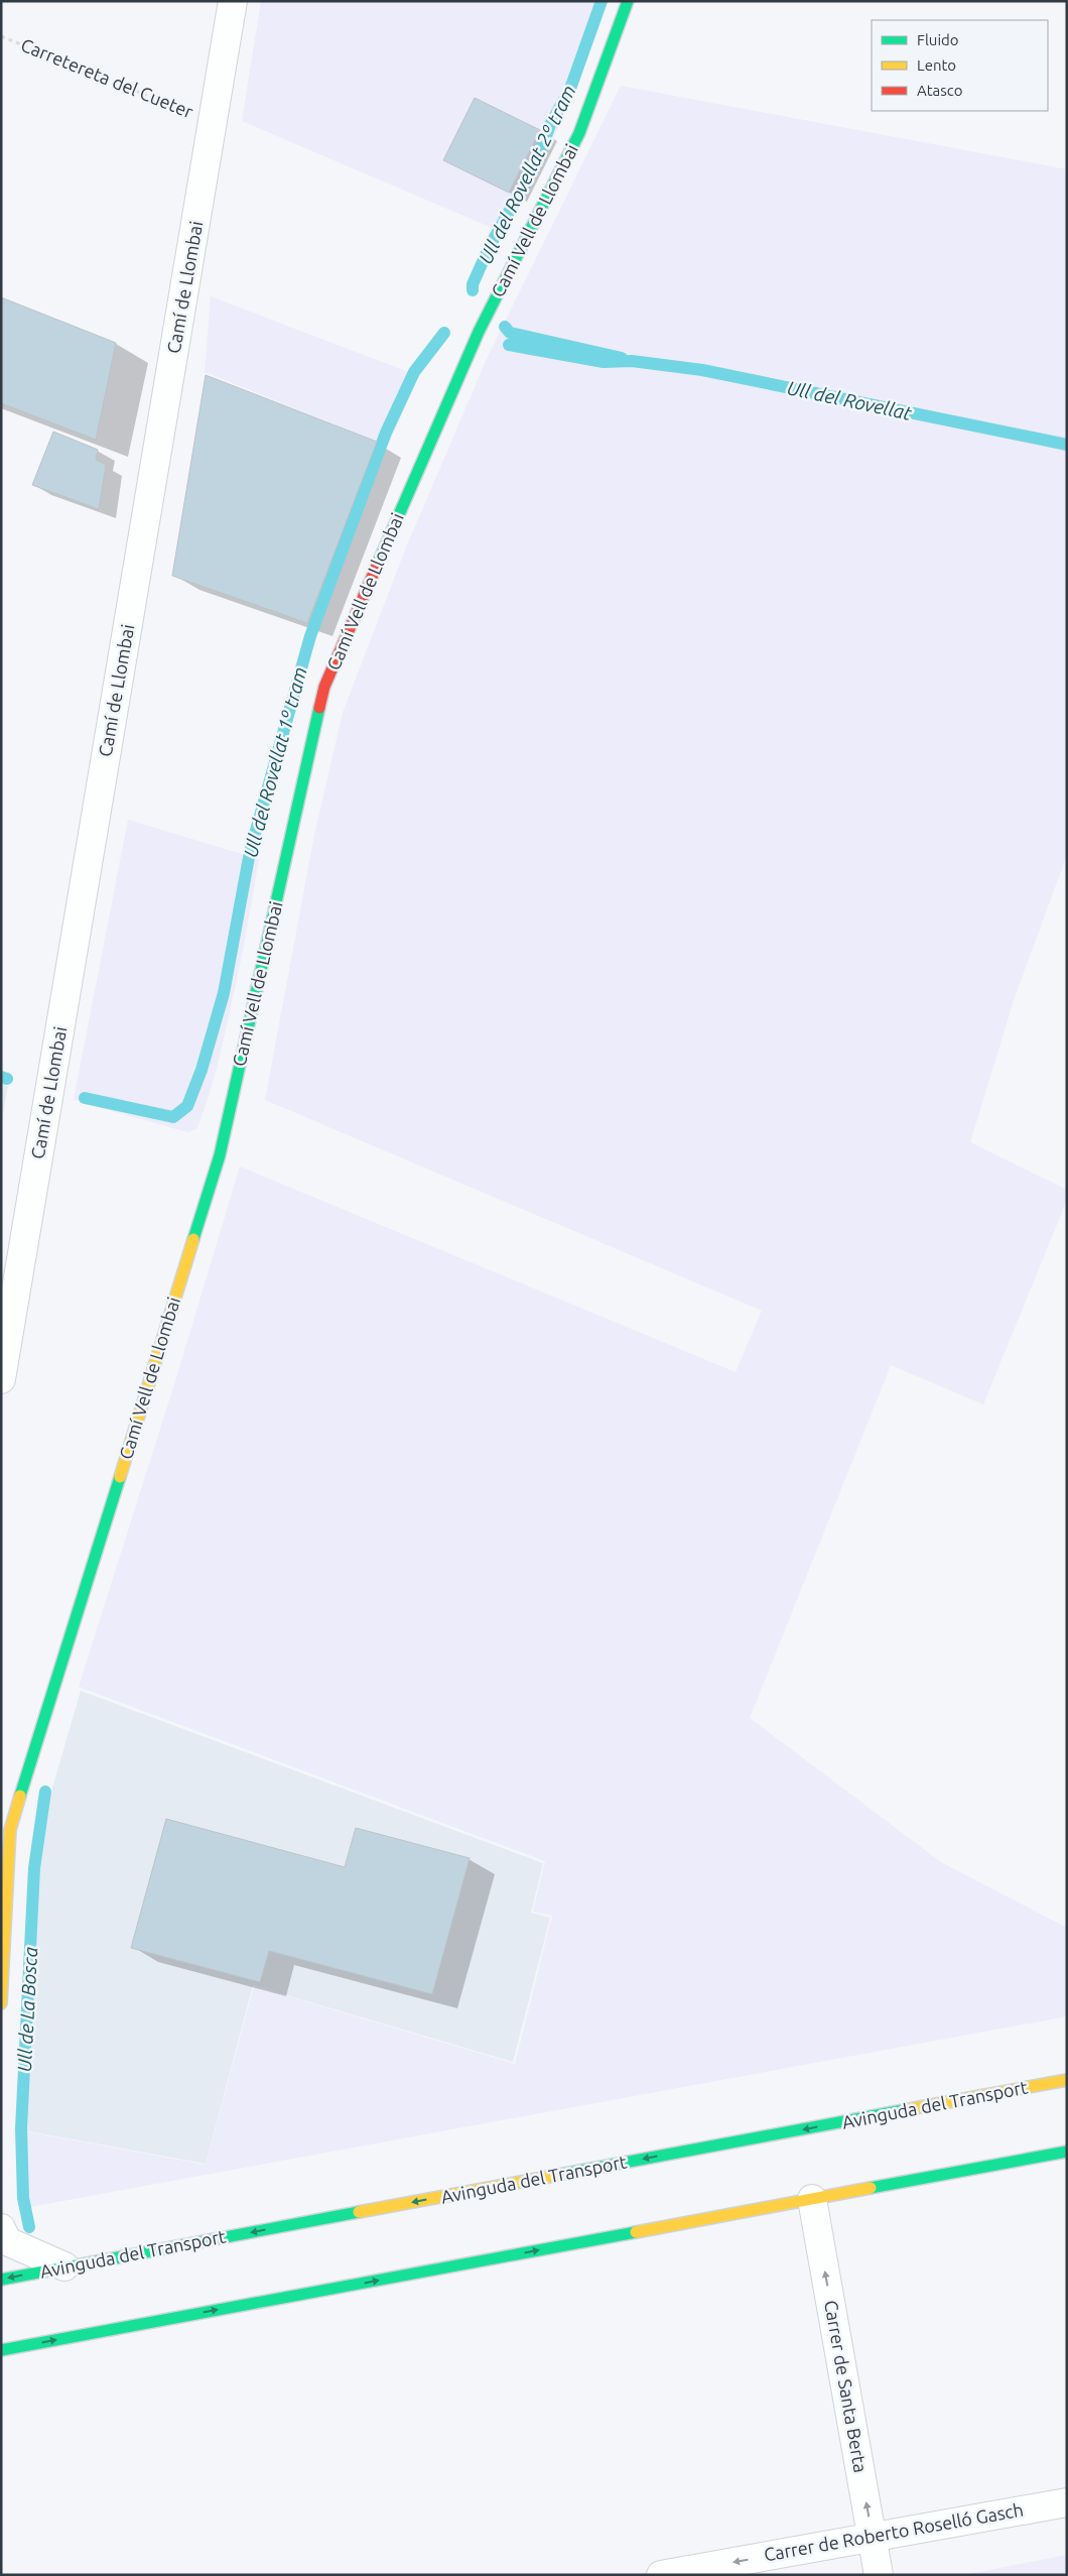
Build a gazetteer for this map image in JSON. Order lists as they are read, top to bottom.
{
  "streets": {
    "main road": ["Camí Vell de Llombai", "Avinguda del Transport"],
    "street": ["Camí de Llombai", "Carrer de Santa Berta", "Carrer de Roberto Roselló Gasch"],
    "path": ["Carretereta del Cueter"]
  },
  "crossings": [
    ["Carretereta del Cueter", "Camí de Llombai"],
    ["Carrer de Santa Berta", "Carrer de Roberto Roselló Gasch"]
  ],
  "one_way": ["Carrer de Santa Berta", "Carrer de Roberto Roselló Gasch"],
  "water": [
    "Ull del Rovellat 2º tram",
    "Ull del Rovellat",
    "Ull del Rovellat 1º tram",
    "Ull de La Bosca"
  ],
  "legend": ["Fluido", "Lento", "Atasco"]
}
